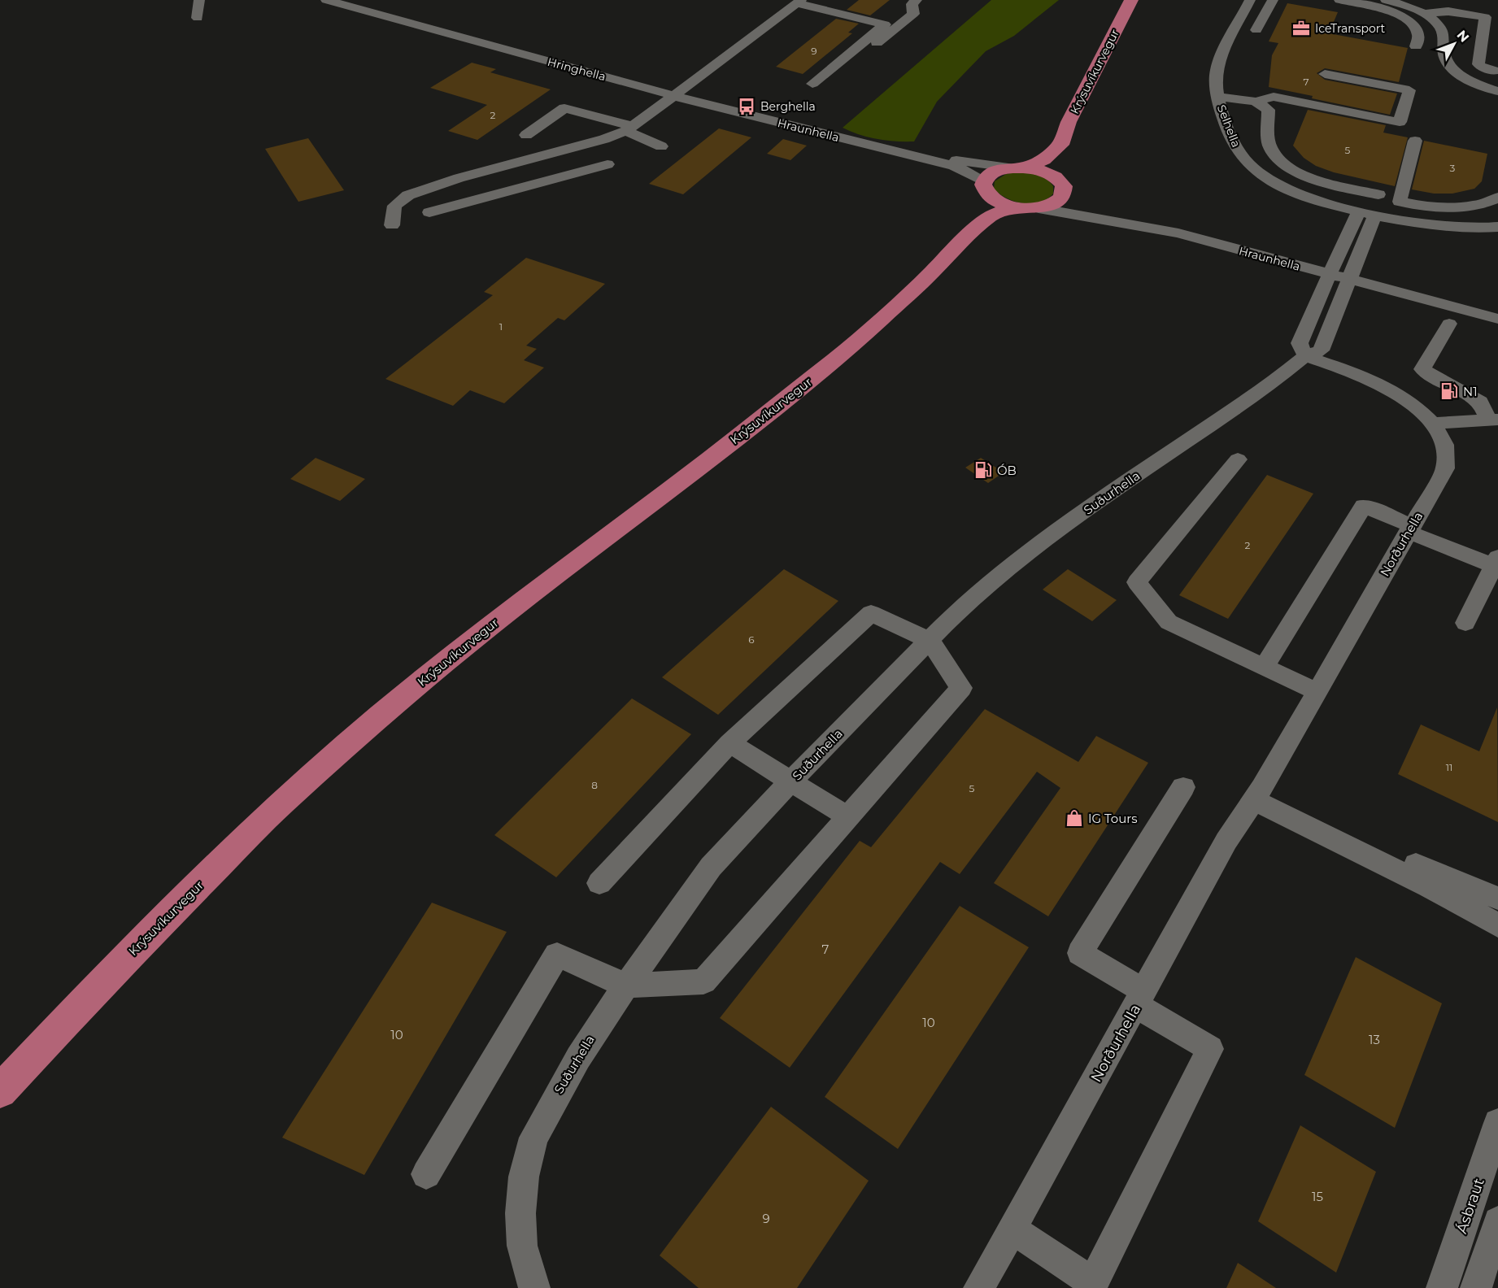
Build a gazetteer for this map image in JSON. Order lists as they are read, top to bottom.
{
  "streets": {
    "main road": ["Krýsuvíkurvegur"],
    "street": [
      "Hringhella",
      "Selhella",
      "Hraunhella",
      "Suðurhella",
      "Norðurhella",
      "Ásbraut"
    ]
  },
  "crossings": [
    ["Hringhella", "Hraunhella"],
    ["Krýsuvíkurvegur", "Hraunhella"],
    ["Hraunhella", "Suðurhella"],
    ["Suðurhella", "Norðurhella"]
  ],
  "places": {
    "office": ["IceTransport"],
    "bus stop": ["Berghella"],
    "fuel station": ["N1", "ÓB"],
    "shop": ["IG Tours"]
  },
  "house_numbers": [
    "9",
    "7",
    "2",
    "5",
    "3",
    "1",
    "2",
    "6",
    "11",
    "8",
    "5",
    "7",
    "10",
    "10",
    "13",
    "15",
    "9"
  ],
  "north": "top right"
}
